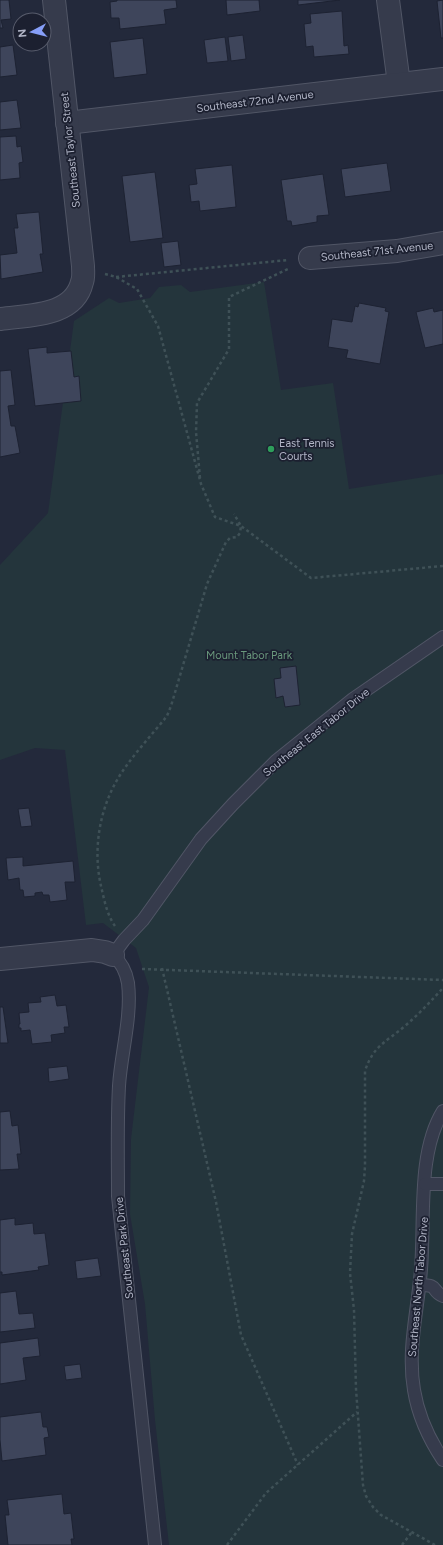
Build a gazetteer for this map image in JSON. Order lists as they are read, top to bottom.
{
  "streets": {
    "street": ["Southeast 72nd Avenue", "Southeast Taylor Street", "Southeast 71st Avenue"],
    "lane": ["Southeast East Tabor Drive", "Southeast Park Drive", "Southeast North Tabor Drive"]
  },
  "crossings": [
    ["Southeast 72nd Avenue", "Southeast Taylor Street"],
    ["Southeast East Tabor Drive", "Southeast Park Drive"]
  ],
  "parks": ["Mount Tabor Park"],
  "places": ["East Tennis Courts"],
  "north": "left"
}
